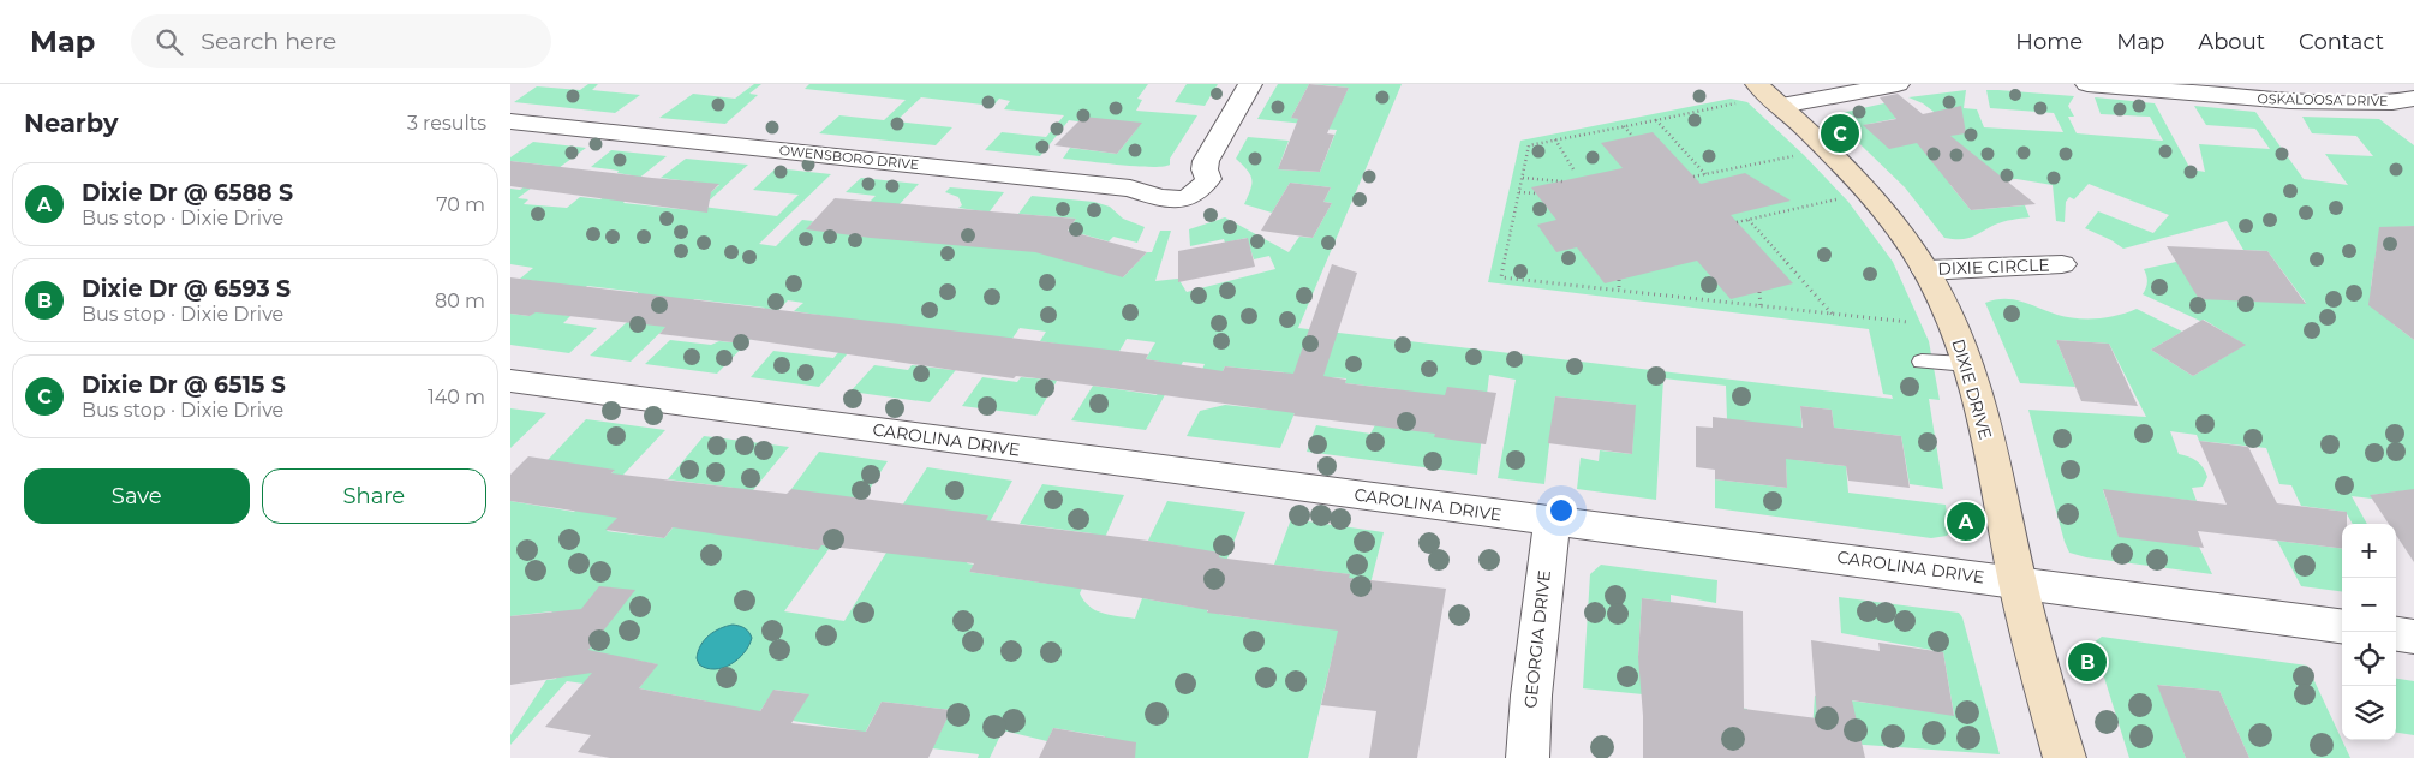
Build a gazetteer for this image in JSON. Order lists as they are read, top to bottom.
{
  "streets": {
    "street": [
      "OSKALOOSA DRIVE",
      "OWENSBORO DRIVE",
      "DIXIE CIRCLE",
      "DIXIE DRIVE",
      "CAROLINA DRIVE",
      "GEORGIA DRIVE"
    ]
  },
  "crossings": [
    ["DIXIE CIRCLE", "DIXIE DRIVE"],
    ["DIXIE DRIVE", "CAROLINA DRIVE"],
    ["CAROLINA DRIVE", "GEORGIA DRIVE"]
  ],
  "page": {
    "header": "Map",
    "search": "Search here",
    "nav": [
      "Home",
      "Map",
      "About",
      "Contact"
    ],
    "heading": ["Nearby", "3 results"],
    "pins": ["C", "A", "B"],
    "list": [
      {
        "mark": "A",
        "name": "Dixie Dr @ 6588 S",
        "note": "Bus stop · Dixie Drive",
        "value": "70 m"
      },
      {
        "mark": "B",
        "name": "Dixie Dr @ 6593 S",
        "note": "Bus stop · Dixie Drive",
        "value": "80 m"
      },
      {
        "mark": "C",
        "name": "Dixie Dr @ 6515 S",
        "note": "Bus stop · Dixie Drive",
        "value": "140 m"
      }
    ],
    "buttons": ["Save", "Share"],
    "map_buttons": ["+", "−"]
  }
}
